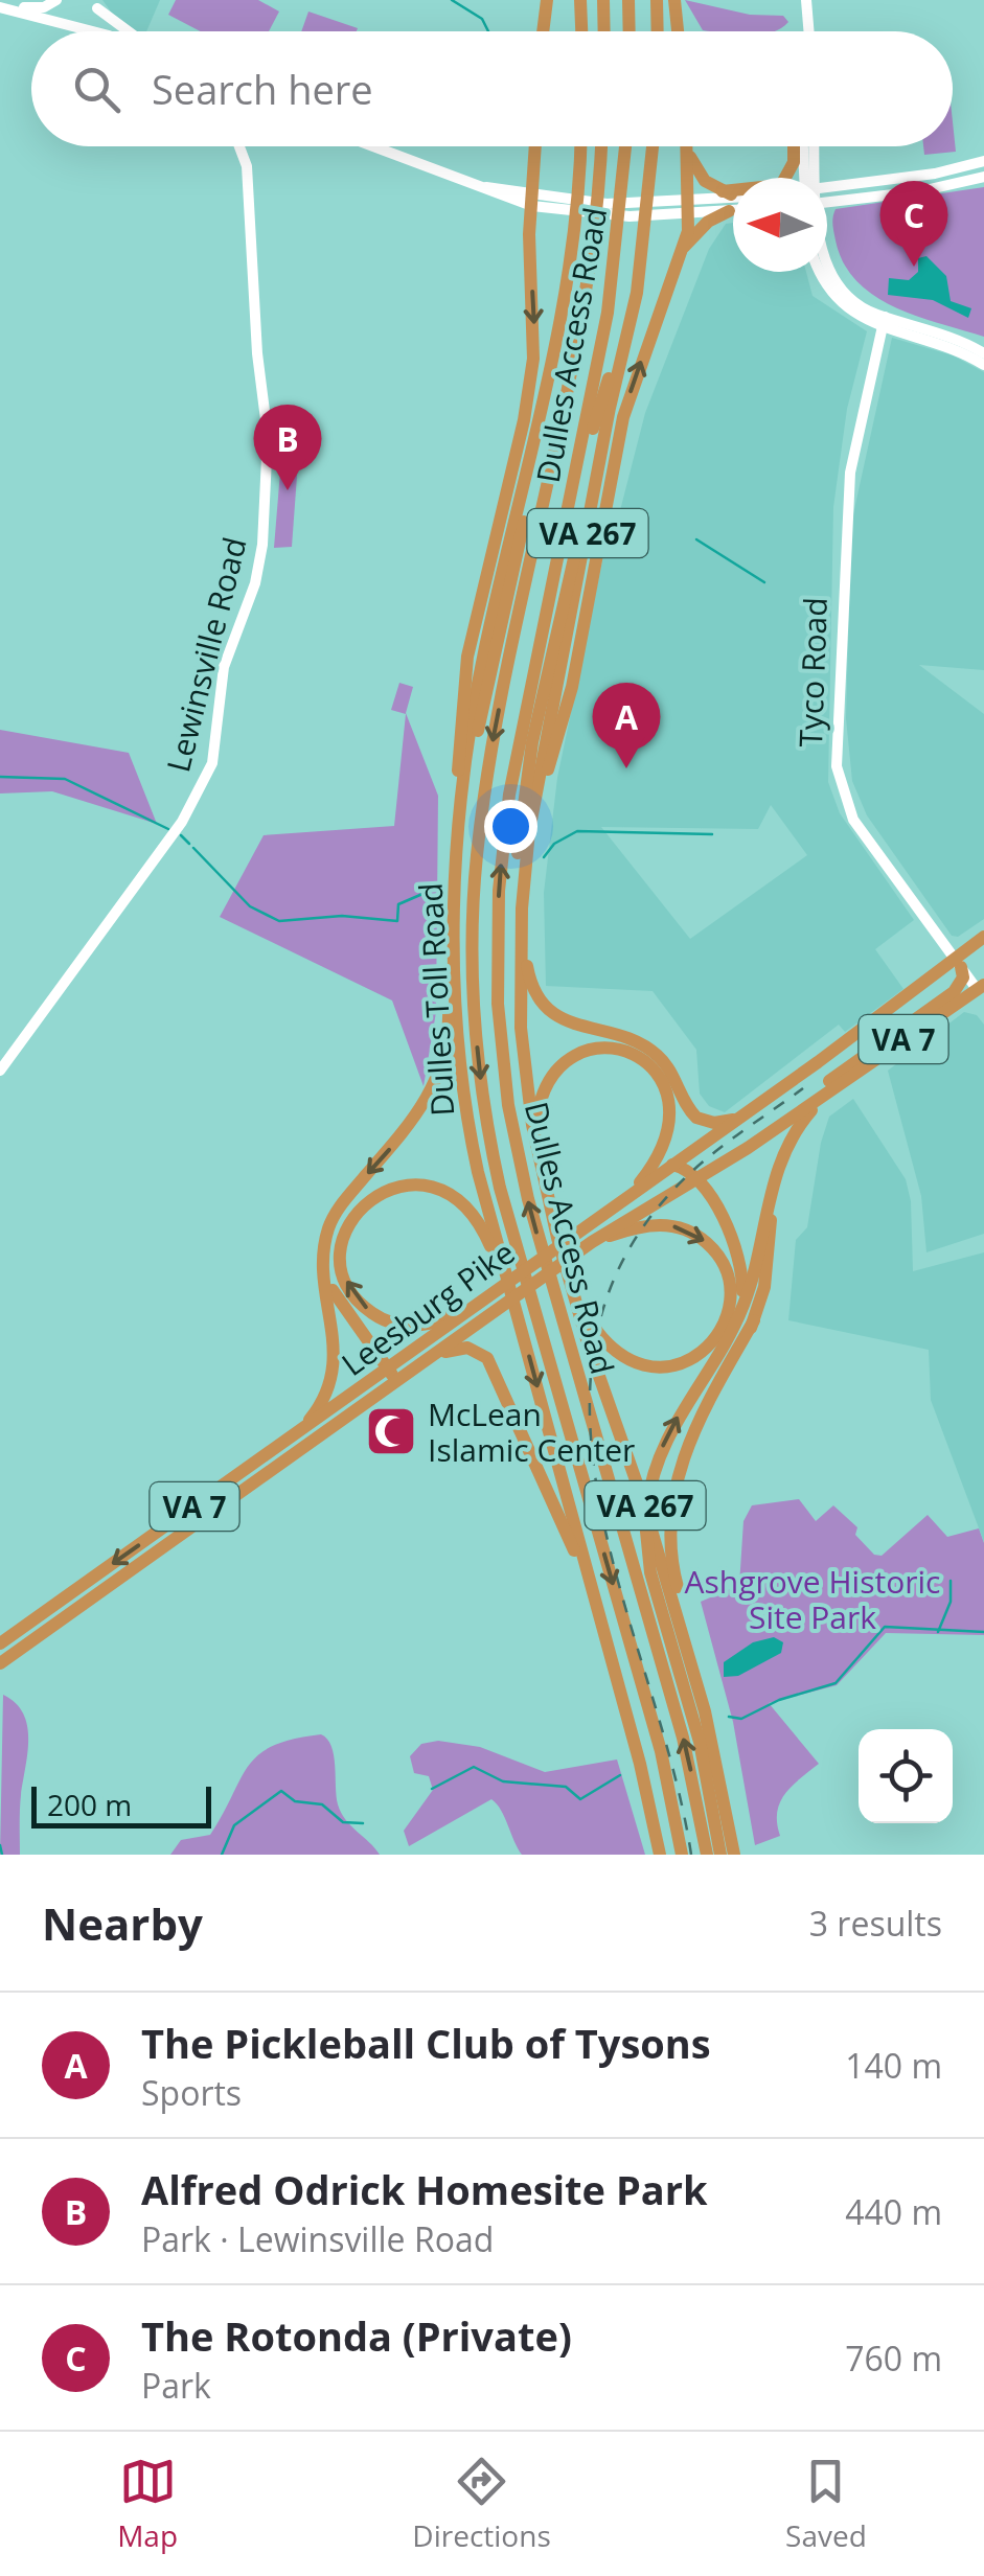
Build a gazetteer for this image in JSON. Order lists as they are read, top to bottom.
{
  "streets": {
    "highway": [
      "Dulles Access Road",
      "VA 267",
      "Dulles Toll Road",
      "VA 7",
      "Leesburg Pike"
    ],
    "main road": ["Lewinsville Road", "Tyco Road"]
  },
  "crossings": [
    ["Tyco Road", "Leesburg Pike"]
  ],
  "parks": ["Ashgrove Historic Site Park"],
  "places": {
    "mosque": ["McLean Islamic Center"]
  },
  "scale_bar": "200 m",
  "north": "left",
  "page": {
    "search": "Search here",
    "pins": ["C", "B", "A"],
    "scale": "200 m",
    "heading": ["Nearby", "3 results"],
    "list": [
      {
        "mark": "A",
        "name": "The Pickleball Club of Tysons",
        "note": "Sports",
        "value": "140 m"
      },
      {
        "mark": "B",
        "name": "Alfred Odrick Homesite Park",
        "note": "Park · Lewinsville Road",
        "value": "440 m"
      },
      {
        "mark": "C",
        "name": "The Rotonda (Private)",
        "note": "Park",
        "value": "760 m"
      }
    ],
    "nav": ["Map", "Directions", "Saved"]
  }
}
